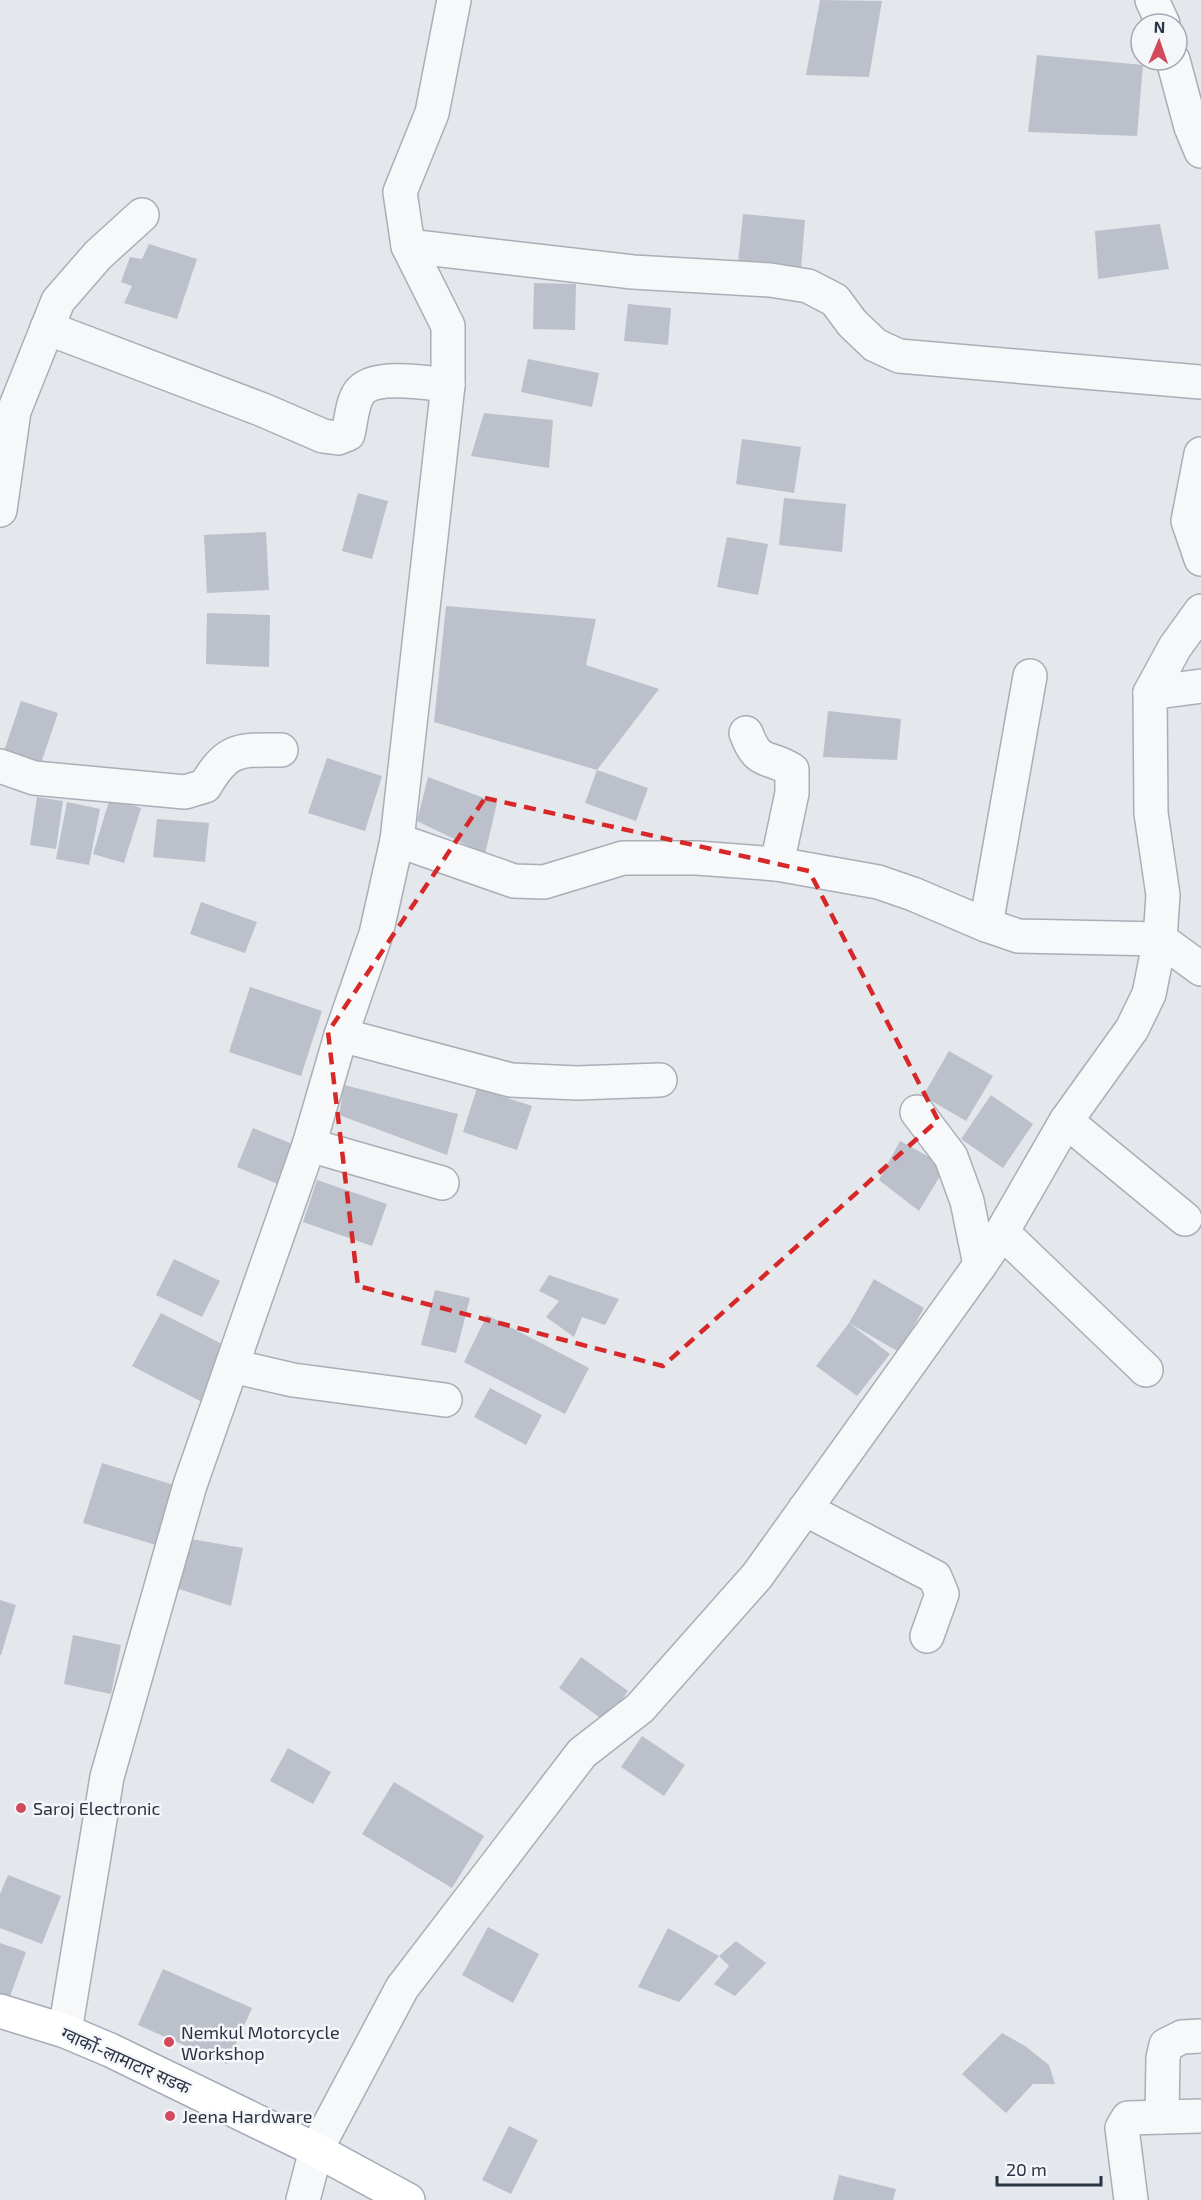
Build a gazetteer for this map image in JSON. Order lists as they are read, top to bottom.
{
  "streets": {
    "main road": ["ग्वार्को-लामाटार सडक"]
  },
  "places": ["Saroj Electronic", "Nemkul Motorcycle Workshop", "Jeena Hardware"],
  "scale_bar": "20 m",
  "north": "top"
}
